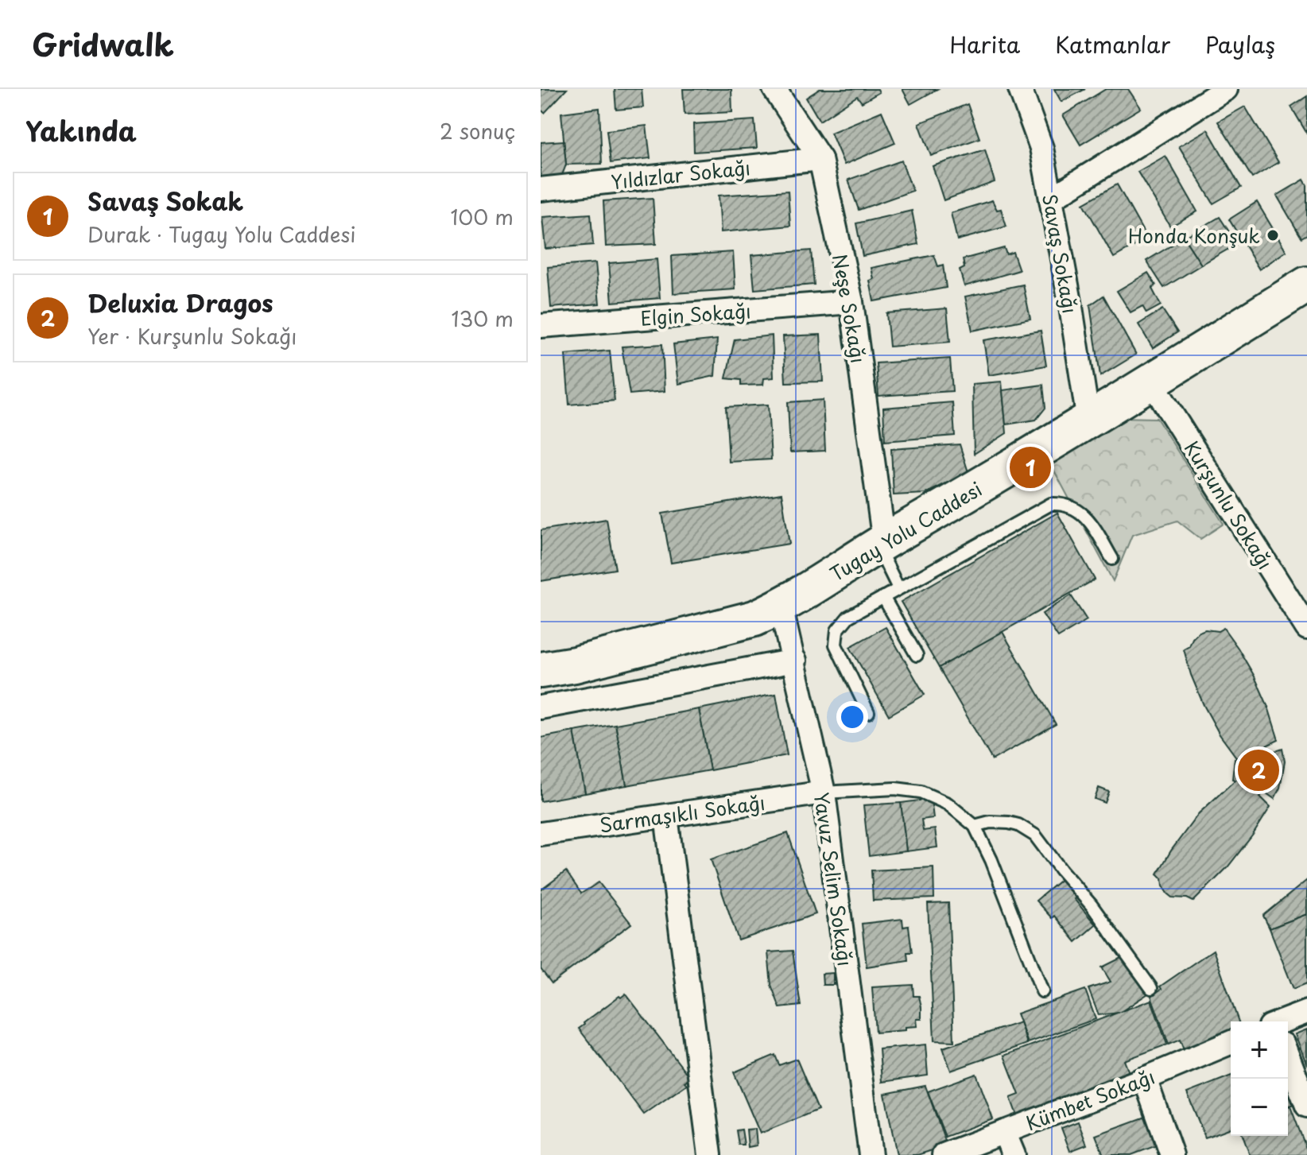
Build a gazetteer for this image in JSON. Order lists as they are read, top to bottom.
{
  "streets": {
    "main road": ["Tugay Yolu Caddesi"],
    "street": [
      "Yıldızlar Sokağı",
      "Savaş Sokağı",
      "Neşe Sokağı",
      "Elgin Sokağı",
      "Kurşunlu Sokağı",
      "Sarmaşıklı Sokağı",
      "Yavuz Selim Sokağı",
      "Kümbet Sokağı"
    ]
  },
  "crossings": [
    ["Yıldızlar Sokağı", "Neşe Sokağı"],
    ["Savaş Sokağı", "Tugay Yolu Caddesi"],
    ["Neşe Sokağı", "Elgin Sokağı"],
    ["Neşe Sokağı", "Tugay Yolu Caddesi"],
    ["Kurşunlu Sokağı", "Tugay Yolu Caddesi"],
    ["Tugay Yolu Caddesi", "Yavuz Selim Sokağı"],
    ["Sarmaşıklı Sokağı", "Yavuz Selim Sokağı"]
  ],
  "places": ["Honda Konşuk"],
  "page": {
    "header": "Gridwalk",
    "nav": ["Harita", "Katmanlar", "Paylaş"],
    "heading": ["Yakında", "2 sonuç"],
    "list": [
      {
        "mark": "1",
        "name": "Savaş Sokak",
        "note": "Durak · Tugay Yolu Caddesi",
        "value": "100 m"
      },
      {
        "mark": "2",
        "name": "Deluxia Dragos",
        "note": "Yer · Kurşunlu Sokağı",
        "value": "130 m"
      }
    ],
    "pins": ["1", "2"],
    "map_buttons": ["+", "−"]
  }
}
